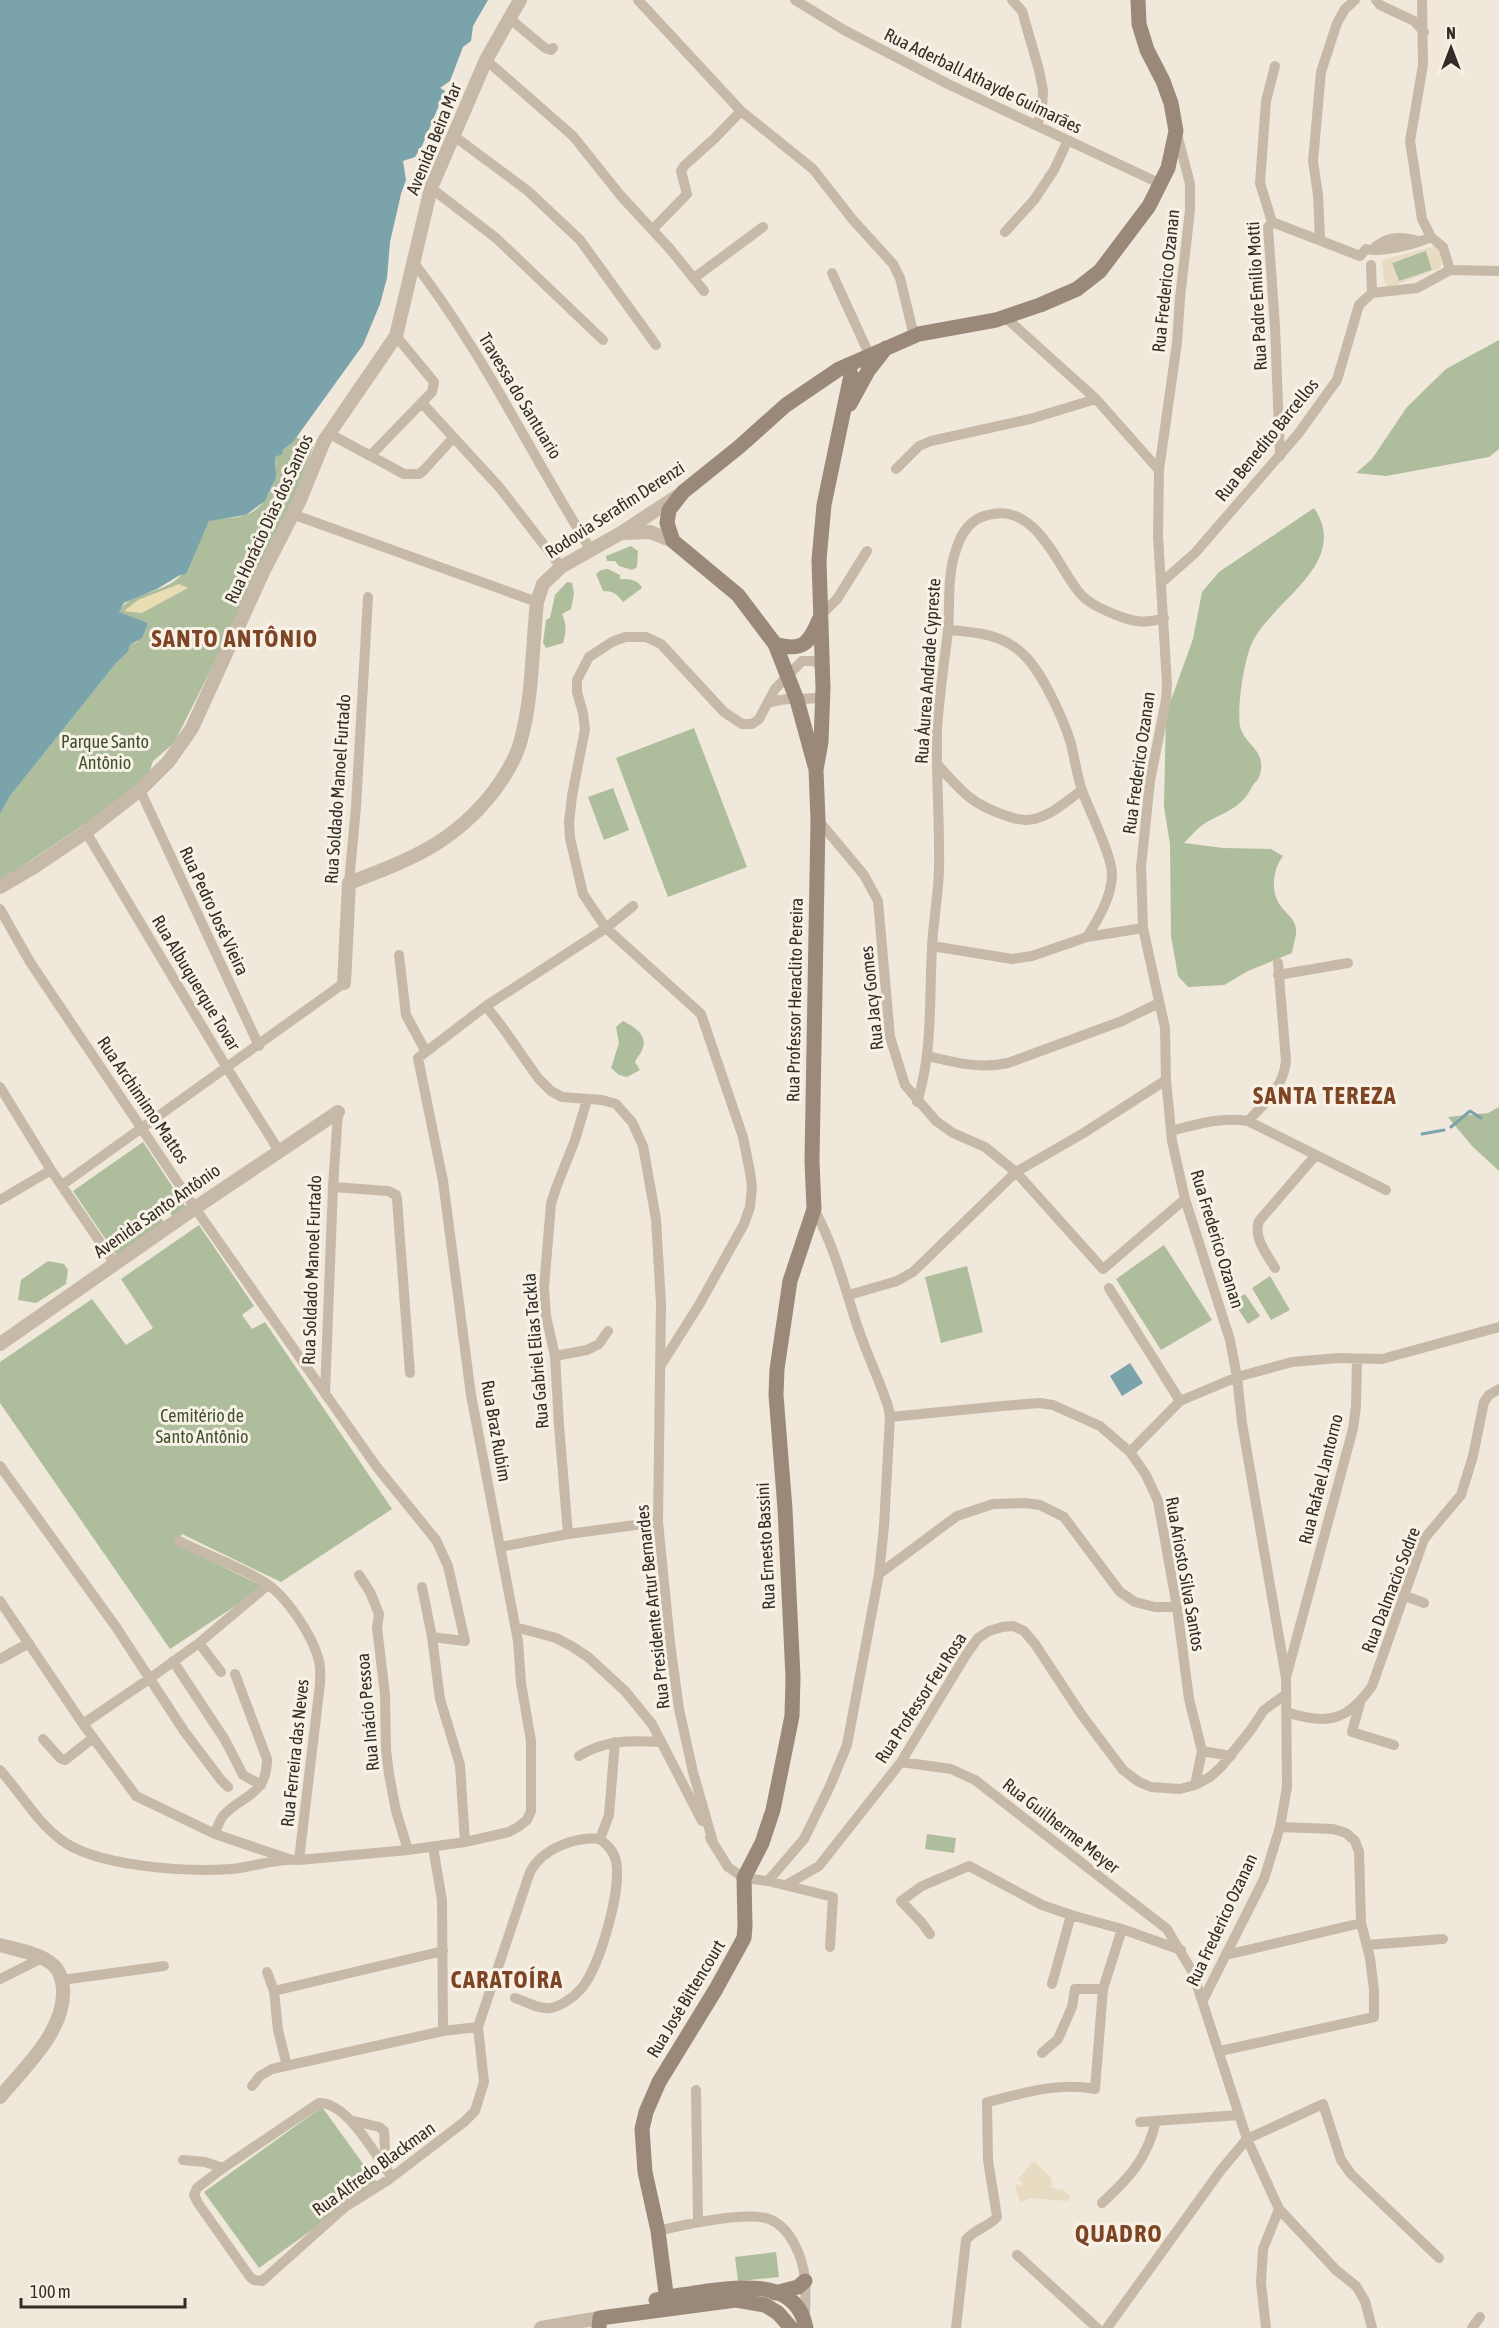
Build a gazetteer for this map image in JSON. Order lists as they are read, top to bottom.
{
  "streets": {
    "main road": [
      "Rodovia Serafim Derenzi",
      "Rua Professor Heraclito Pereira",
      "Rua Ernesto Bassini",
      "Rua José Bittencourt"
    ],
    "street": [
      "Rua Aderball Athayde Guimarães",
      "Avenida Beira Mar",
      "Rua Frederico Ozanan",
      "Rua Padre Emílio Motti",
      "Travessa do Santuario",
      "Rua Benedito Barcellos",
      "Rua Horácio Dias dos Santos",
      "Rua Áurea Andrade Cypreste",
      "Rua Soldado Manoel Furtado",
      "Rua Pedro José Vieira",
      "Rua Albuquerque Tovar",
      "Rua Jacy Gomes",
      "Rua Archimimo Mattos",
      "Avenida Santo Antônio",
      "Rua Gabriel Elias Tackla",
      "Rua Braz Rubim",
      "Rua Rafael Jantorno",
      "Rua Ariosto Silva Santos",
      "Rua Dalmacio Sodre",
      "Rua Presidente Artur Bernardes",
      "Rua Professor Feu Rosa",
      "Rua Inácio Pessoa",
      "Rua Ferreira das Neves",
      "Rua Guilherme Meyer",
      "Rua Alfredo Blackman"
    ]
  },
  "crossings": [
    ["Rua Aderball Athayde Guimarães", "Rodovia Serafim Derenzi"],
    ["Avenida Beira Mar", "Travessa do Santuario"],
    ["Avenida Beira Mar", "Rua Horácio Dias dos Santos"],
    ["Rua Frederico Ozanan", "Rua Benedito Barcellos"],
    ["Rua Frederico Ozanan", "Rodovia Serafim Derenzi"],
    ["Rua Frederico Ozanan", "Rua Áurea Andrade Cypreste"],
    ["Rua Frederico Ozanan", "Rua Jacy Gomes"],
    ["Rua Frederico Ozanan", "Rua Rafael Jantorno"],
    ["Rua Frederico Ozanan", "Rua Dalmacio Sodre"],
    ["Rua Frederico Ozanan", "Rua Professor Feu Rosa"],
    ["Rua Frederico Ozanan", "Rua Guilherme Meyer"],
    ["Rua Padre Emílio Motti", "Rua Benedito Barcellos"],
    ["Travessa do Santuario", "Rodovia Serafim Derenzi"],
    ["Rodovia Serafim Derenzi", "Rua Soldado Manoel Furtado"],
    ["Rodovia Serafim Derenzi", "Rua Professor Heraclito Pereira"],
    ["Rua Horácio Dias dos Santos", "Rua Pedro José Vieira"],
    ["Rua Horácio Dias dos Santos", "Rua Albuquerque Tovar"],
    ["Rua Áurea Andrade Cypreste", "Rua Jacy Gomes"],
    ["Rua Soldado Manoel Furtado", "Rua Archimimo Mattos"],
    ["Rua Soldado Manoel Furtado", "Avenida Santo Antônio"],
    ["Rua Albuquerque Tovar", "Avenida Santo Antônio"],
    ["Rua Jacy Gomes", "Rua Professor Heraclito Pereira"],
    ["Rua Professor Heraclito Pereira", "Rua Ernesto Bassini"],
    ["Rua Professor Heraclito Pereira", "Rua Ariosto Silva Santos"],
    ["Rua Archimimo Mattos", "Avenida Santo Antônio"],
    ["Rua Gabriel Elias Tackla", "Rua Presidente Artur Bernardes"],
    ["Rua Ernesto Bassini", "Rua José Bittencourt"],
    ["Rua Professor Feu Rosa", "Rua Guilherme Meyer"]
  ],
  "districts": [
    "SANTO ANTÔNIO",
    "SANTA TEREZA",
    "CARATOÍRA",
    "QUADRO"
  ],
  "parks": ["Parque Santo Antônio", "Cemitério de Santo Antônio"],
  "scale_bar": "100 m",
  "north": "top"
}
